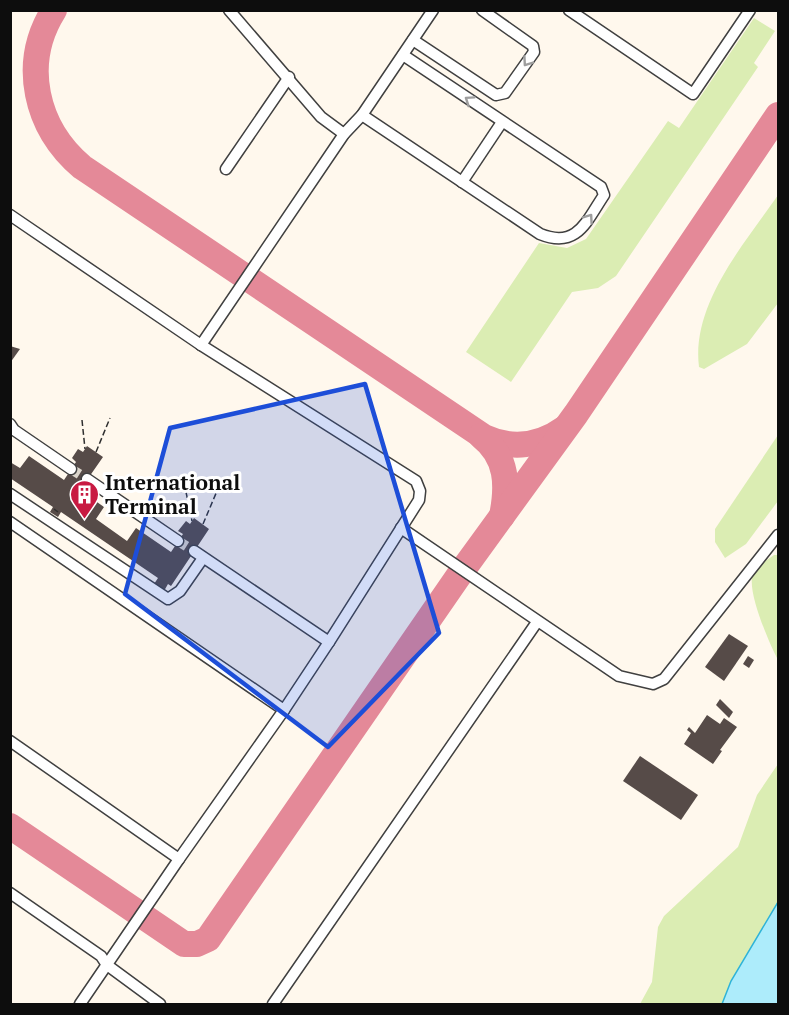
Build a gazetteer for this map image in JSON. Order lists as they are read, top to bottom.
{
  "places": {
    "building": ["International Terminal"]
  }
}
